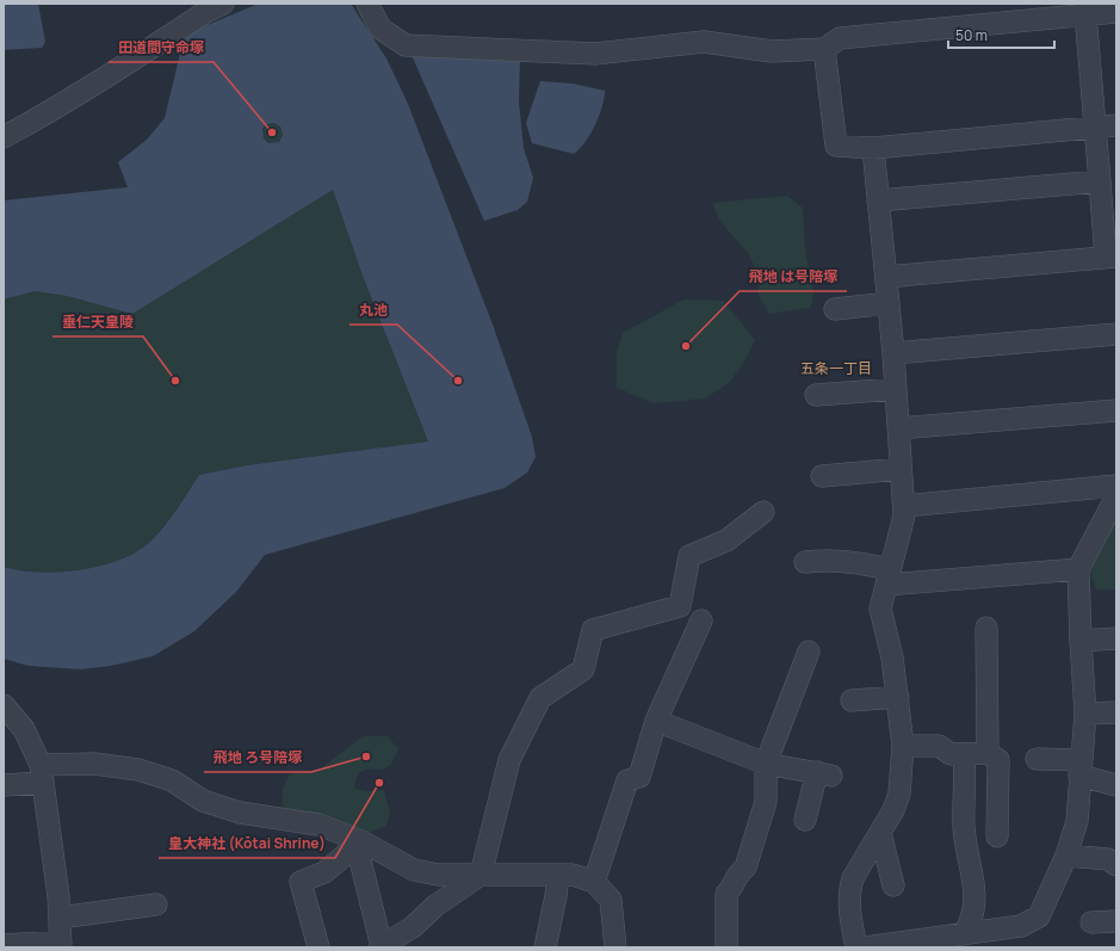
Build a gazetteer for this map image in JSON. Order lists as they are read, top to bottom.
{
  "districts": ["五条一丁目"],
  "places": [
    "田道間守命塚",
    "飛地 は号陪塚",
    "垂仁天皇陵",
    "丸池",
    "飛地 ろ号陪塚",
    "皇大神社 (Kōtai Shrine)"
  ],
  "scale_bar": "50 m"
}
